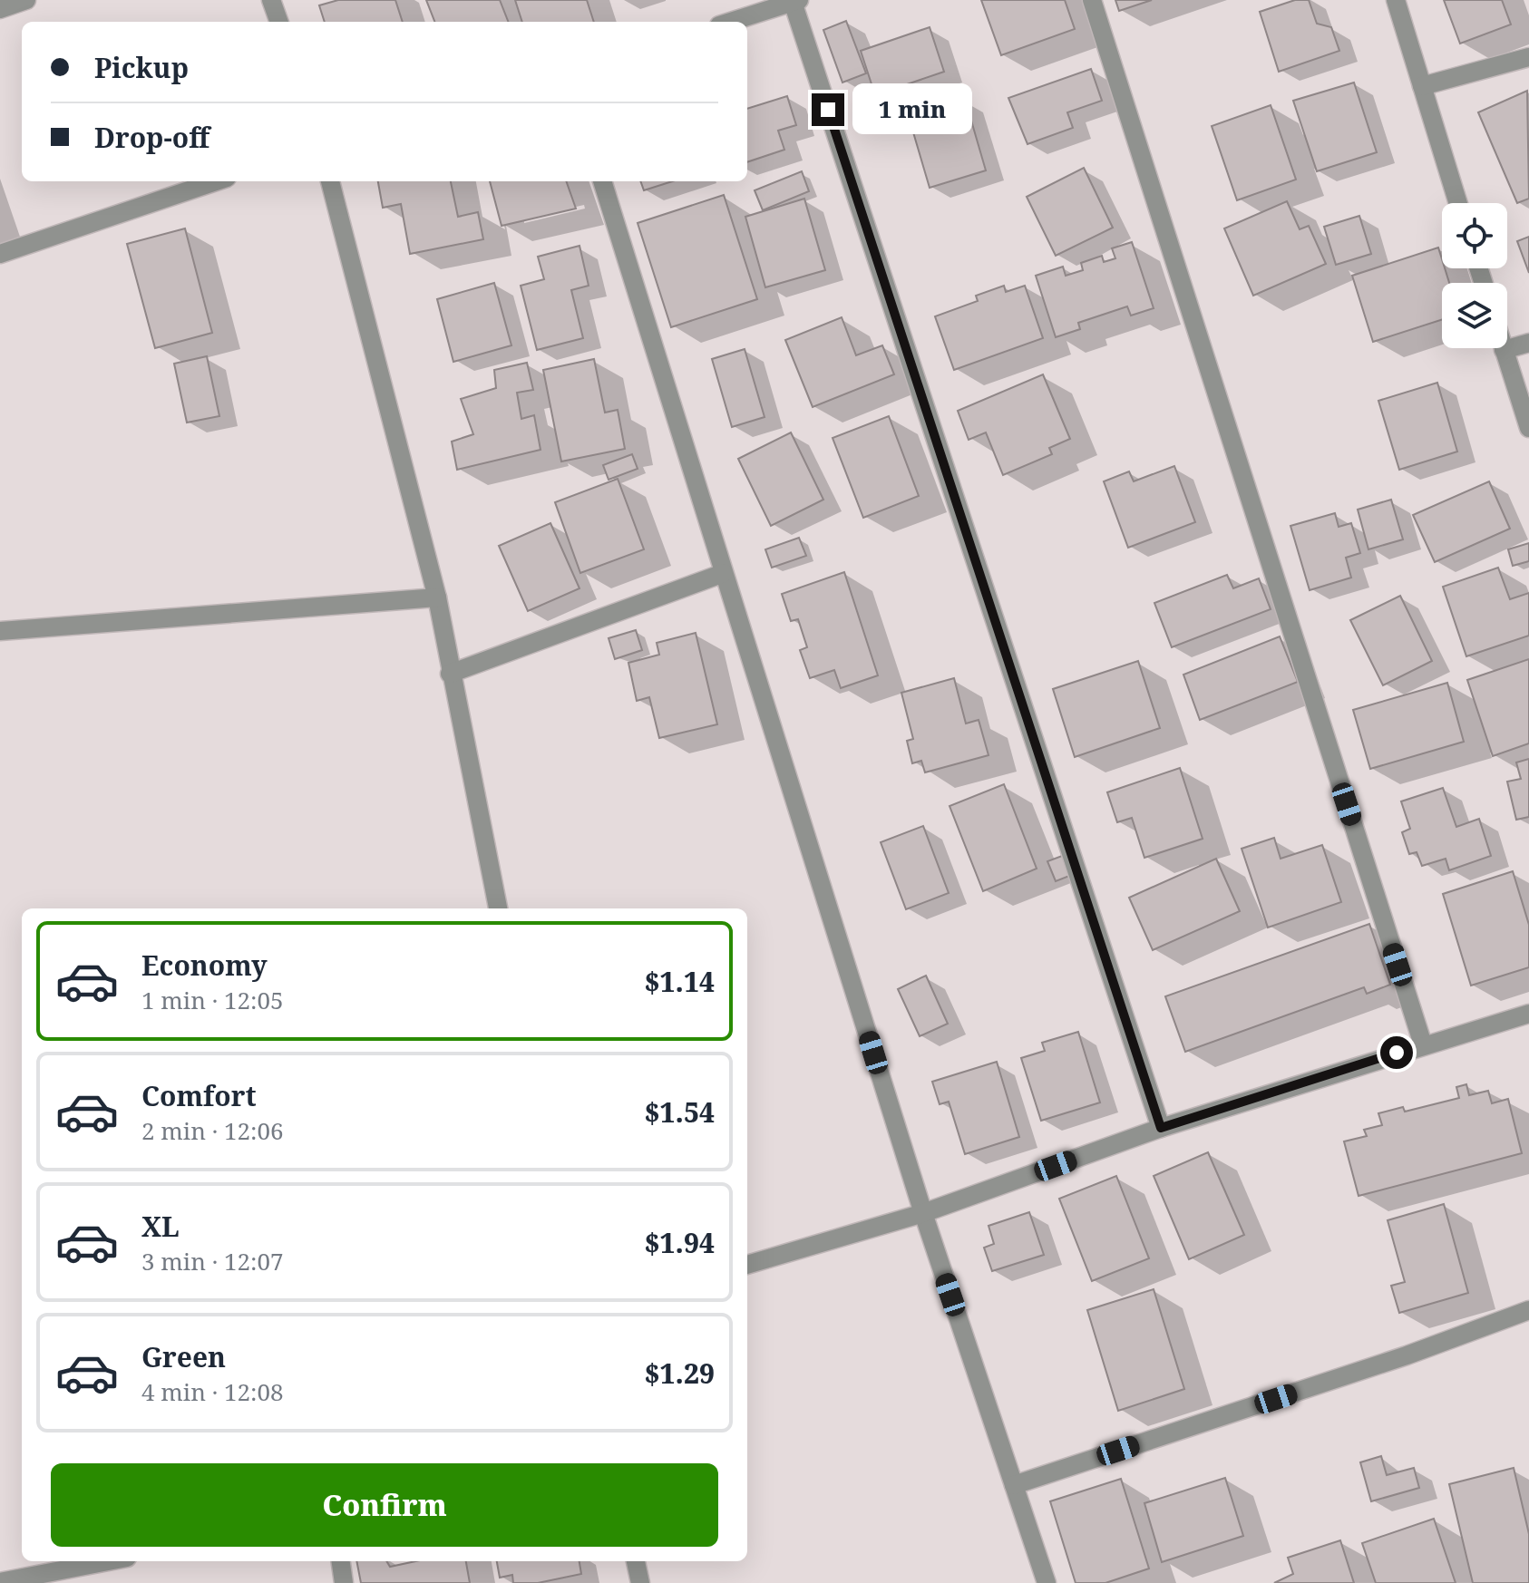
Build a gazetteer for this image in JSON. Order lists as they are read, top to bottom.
{
  "page": {
    "banner": ["Pickup", "Drop-off"],
    "bubble": "1 min",
    "list": [
      {
        "name": "Economy",
        "note": "1 min · 12:05",
        "value": "$1.14"
      },
      {
        "name": "Comfort",
        "note": "2 min · 12:06",
        "value": "$1.54"
      },
      {
        "name": "XL",
        "note": "3 min · 12:07",
        "value": "$1.94"
      },
      {
        "name": "Green",
        "note": "4 min · 12:08",
        "value": "$1.29"
      }
    ],
    "buttons": "Confirm"
  }
}
